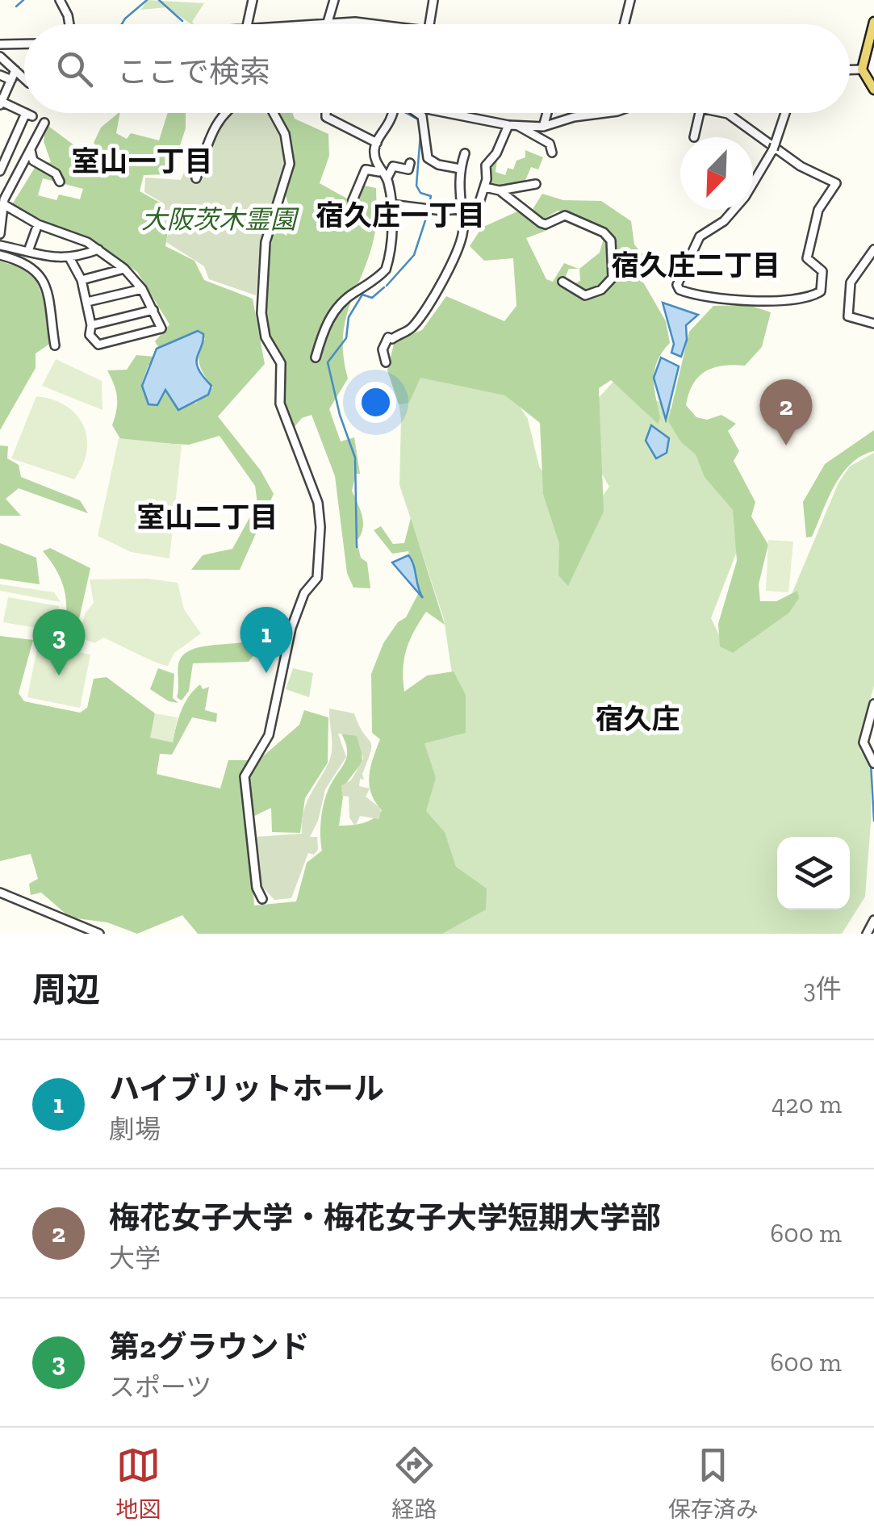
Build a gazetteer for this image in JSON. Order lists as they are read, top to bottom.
{
  "districts": [
    "室山一丁目",
    "宿久庄一丁目",
    "宿久庄二丁目",
    "室山二丁目",
    "宿久庄"
  ],
  "parks": ["大阪茨木霊園"],
  "north": "bottom left",
  "page": {
    "search": "ここで検索",
    "pins": ["2", "1", "3"],
    "heading": ["周辺", "3件"],
    "list": [
      {
        "mark": "1",
        "name": "ハイブリットホール",
        "note": "劇場",
        "value": "420 m"
      },
      {
        "mark": "2",
        "name": "梅花女子大学・梅花女子大学短期大学部",
        "note": "大学",
        "value": "600 m"
      },
      {
        "mark": "3",
        "name": "第2グラウンド",
        "note": "スポーツ",
        "value": "600 m"
      }
    ],
    "nav": ["地図", "経路", "保存済み"]
  }
}
